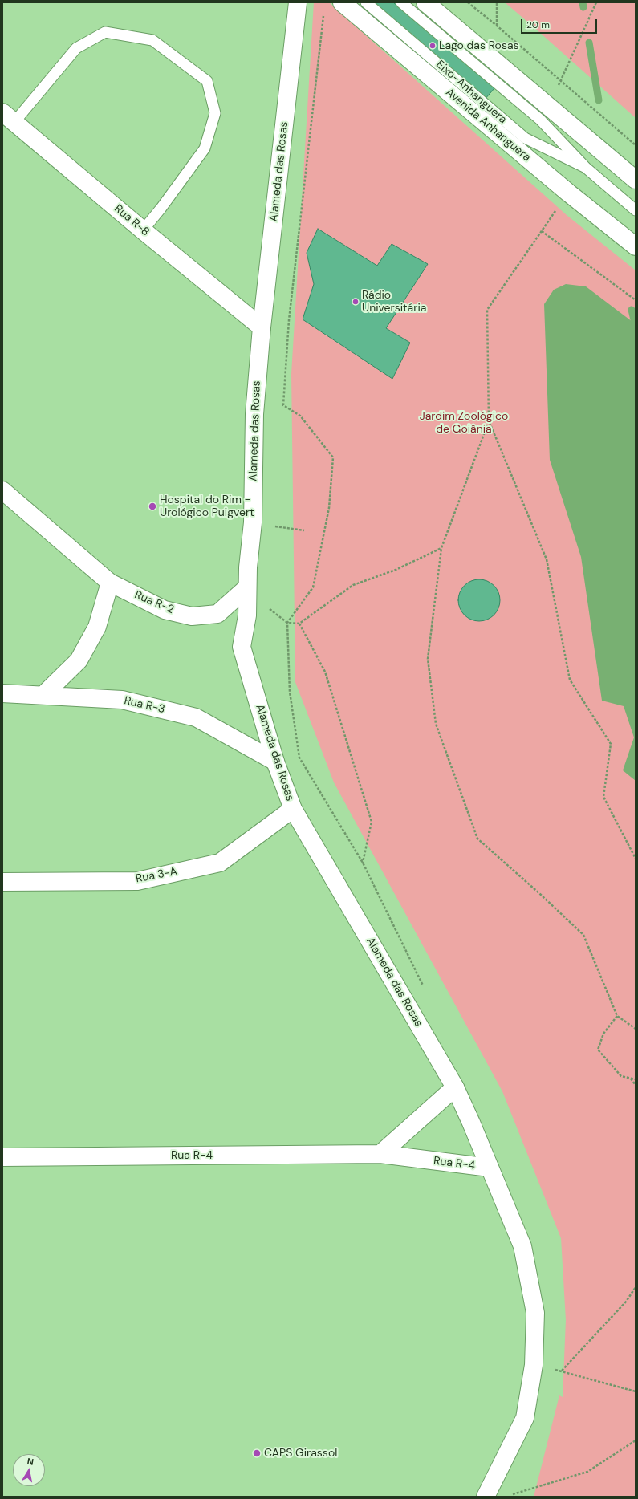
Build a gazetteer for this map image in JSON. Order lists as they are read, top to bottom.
{
  "streets": {
    "main road": [
      "Avenida Anhanguera",
      "Alameda das Rosas",
      "Rua R-8",
      "Rua R-2",
      "Rua R-3",
      "Rua 3-A",
      "Rua R-4"
    ],
    "lane": ["Eixo-Anhanguera"]
  },
  "crossings": [
    ["Alameda das Rosas", "Rua R-8"],
    ["Alameda das Rosas", "Rua R-2"],
    ["Alameda das Rosas", "Rua R-3"],
    ["Alameda das Rosas", "Rua 3-A"],
    ["Alameda das Rosas", "Rua R-4"]
  ],
  "parks": ["Jardim Zoológico de Goiânia"],
  "places": [
    "Lago das Rosas",
    "Rádio Universitária",
    "Hospital do Rim - Urológico Puigvert",
    "CAPS Girassol"
  ],
  "scale_bar": "20 m",
  "north": "top"
}
